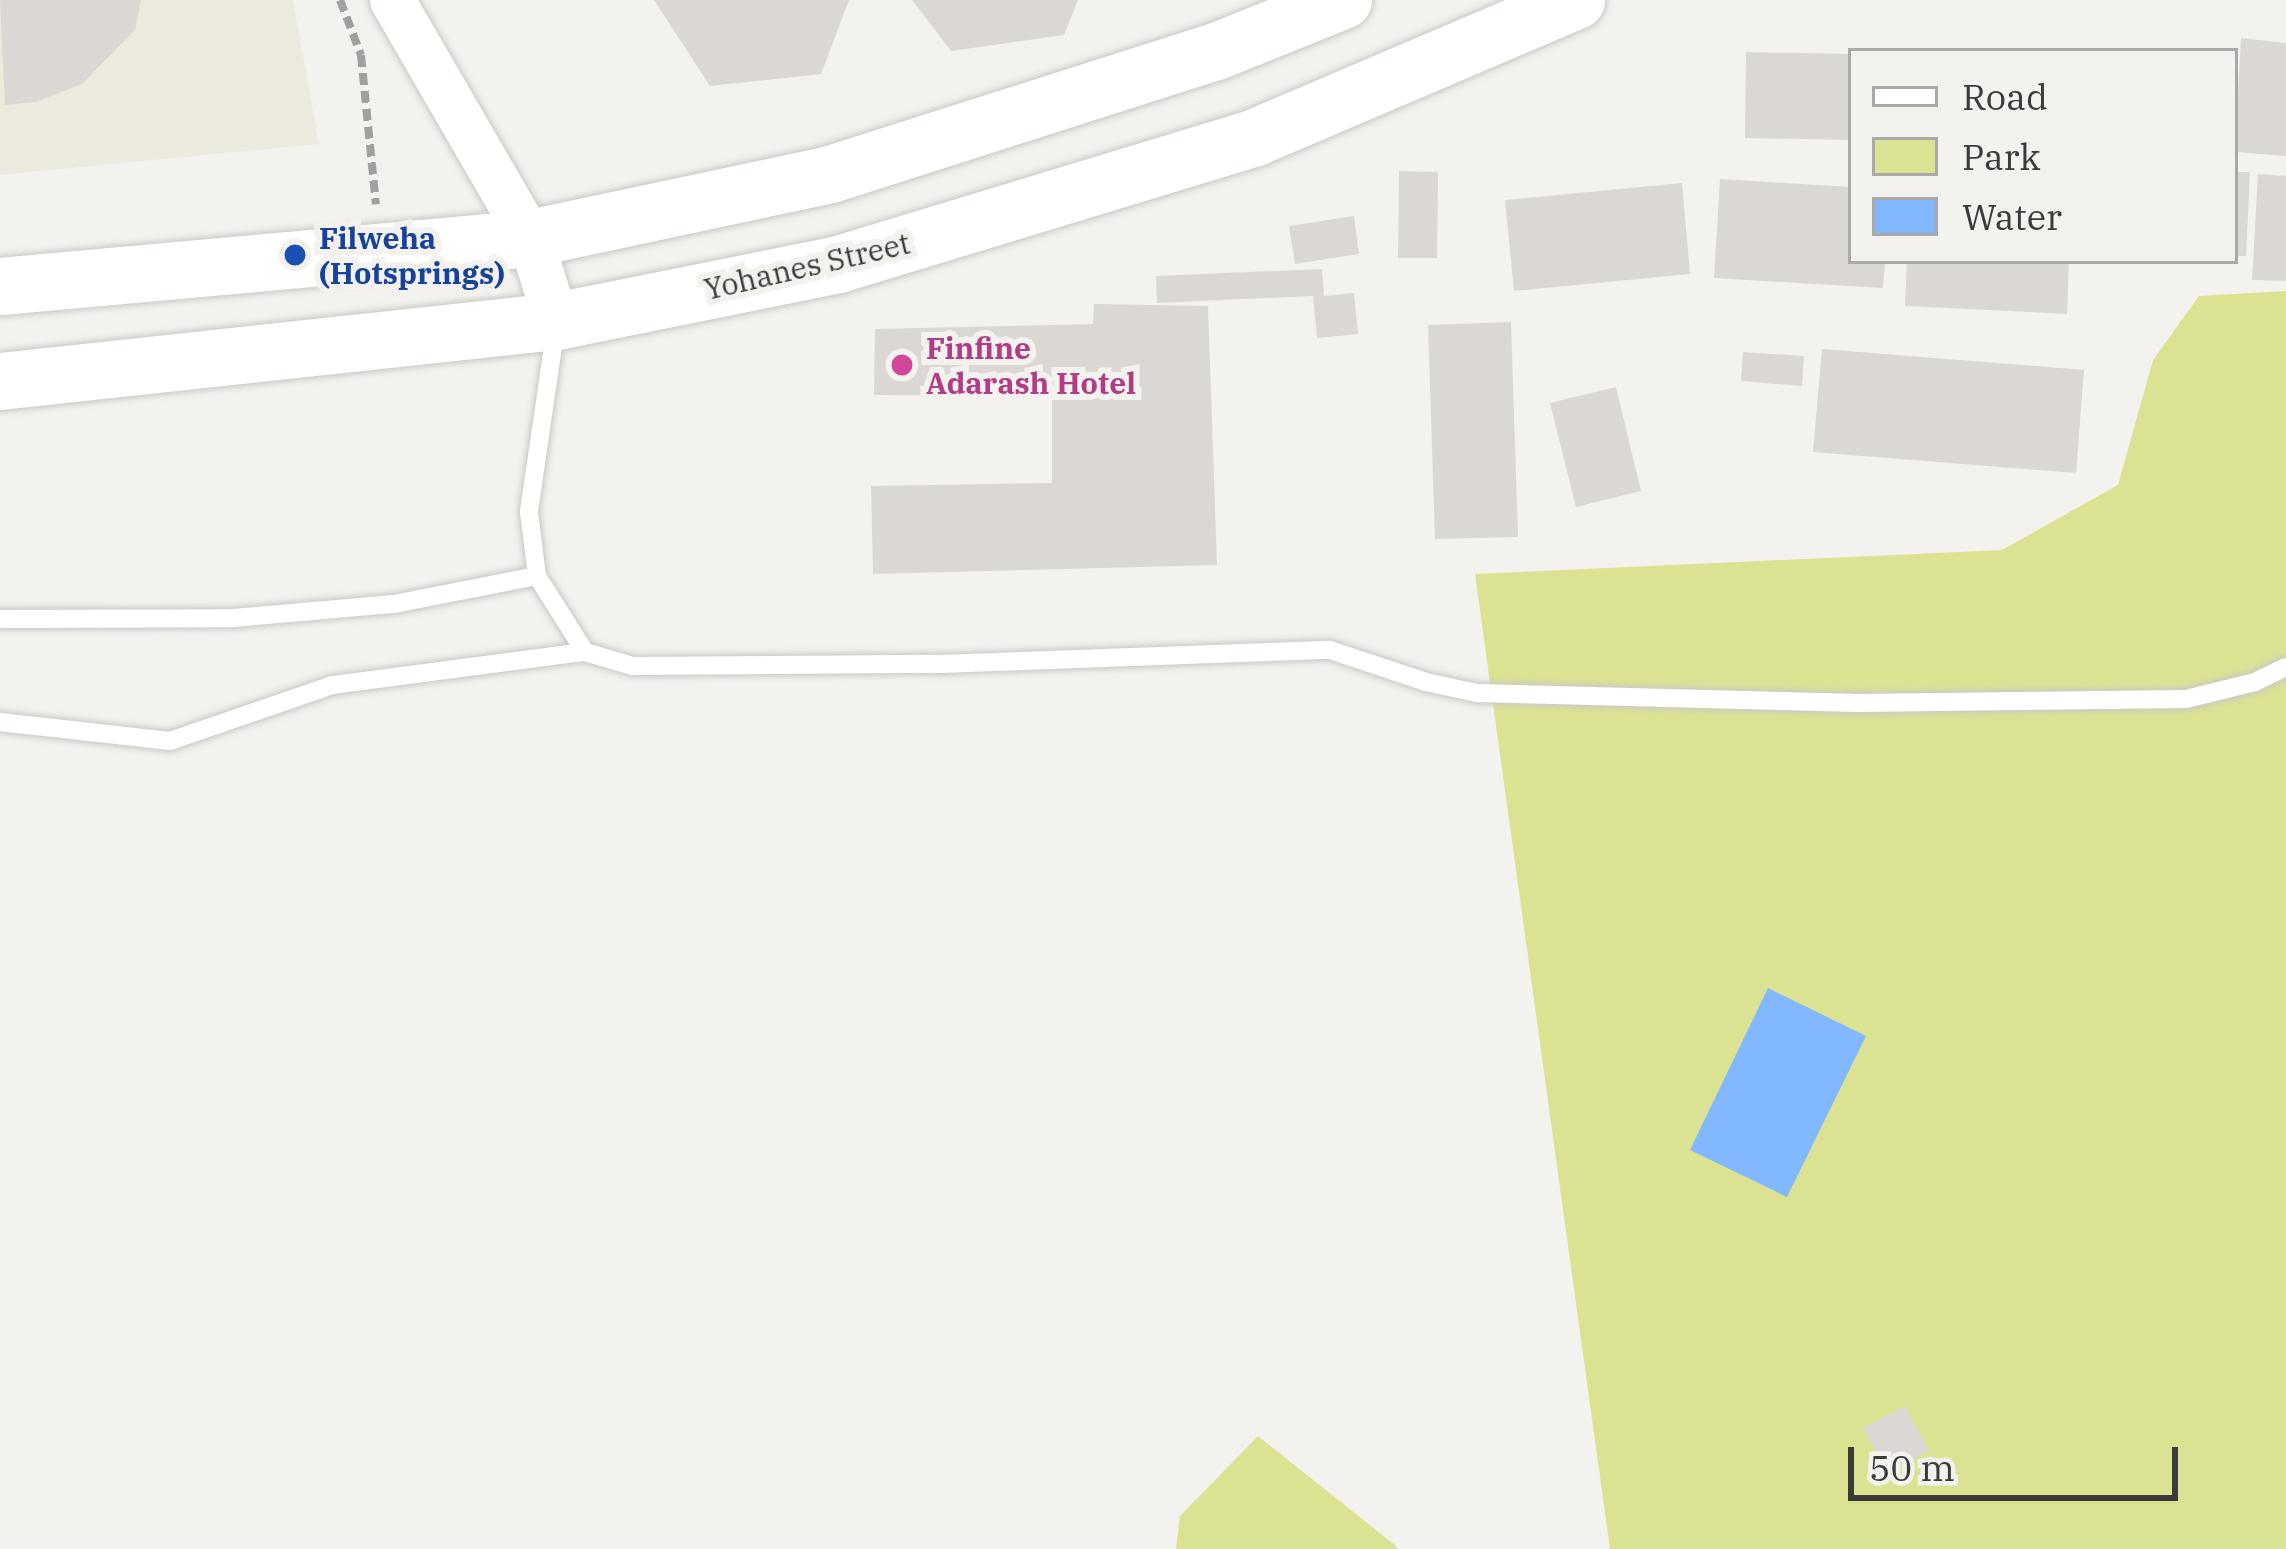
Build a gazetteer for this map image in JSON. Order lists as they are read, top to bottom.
{
  "streets": {
    "main road": ["Yohanes Street"]
  },
  "places": ["Filweha (Hotsprings)", "Finfine Adarash Hotel"],
  "legend": ["Road", "Park", "Water"],
  "scale_bar": "50 m"
}
